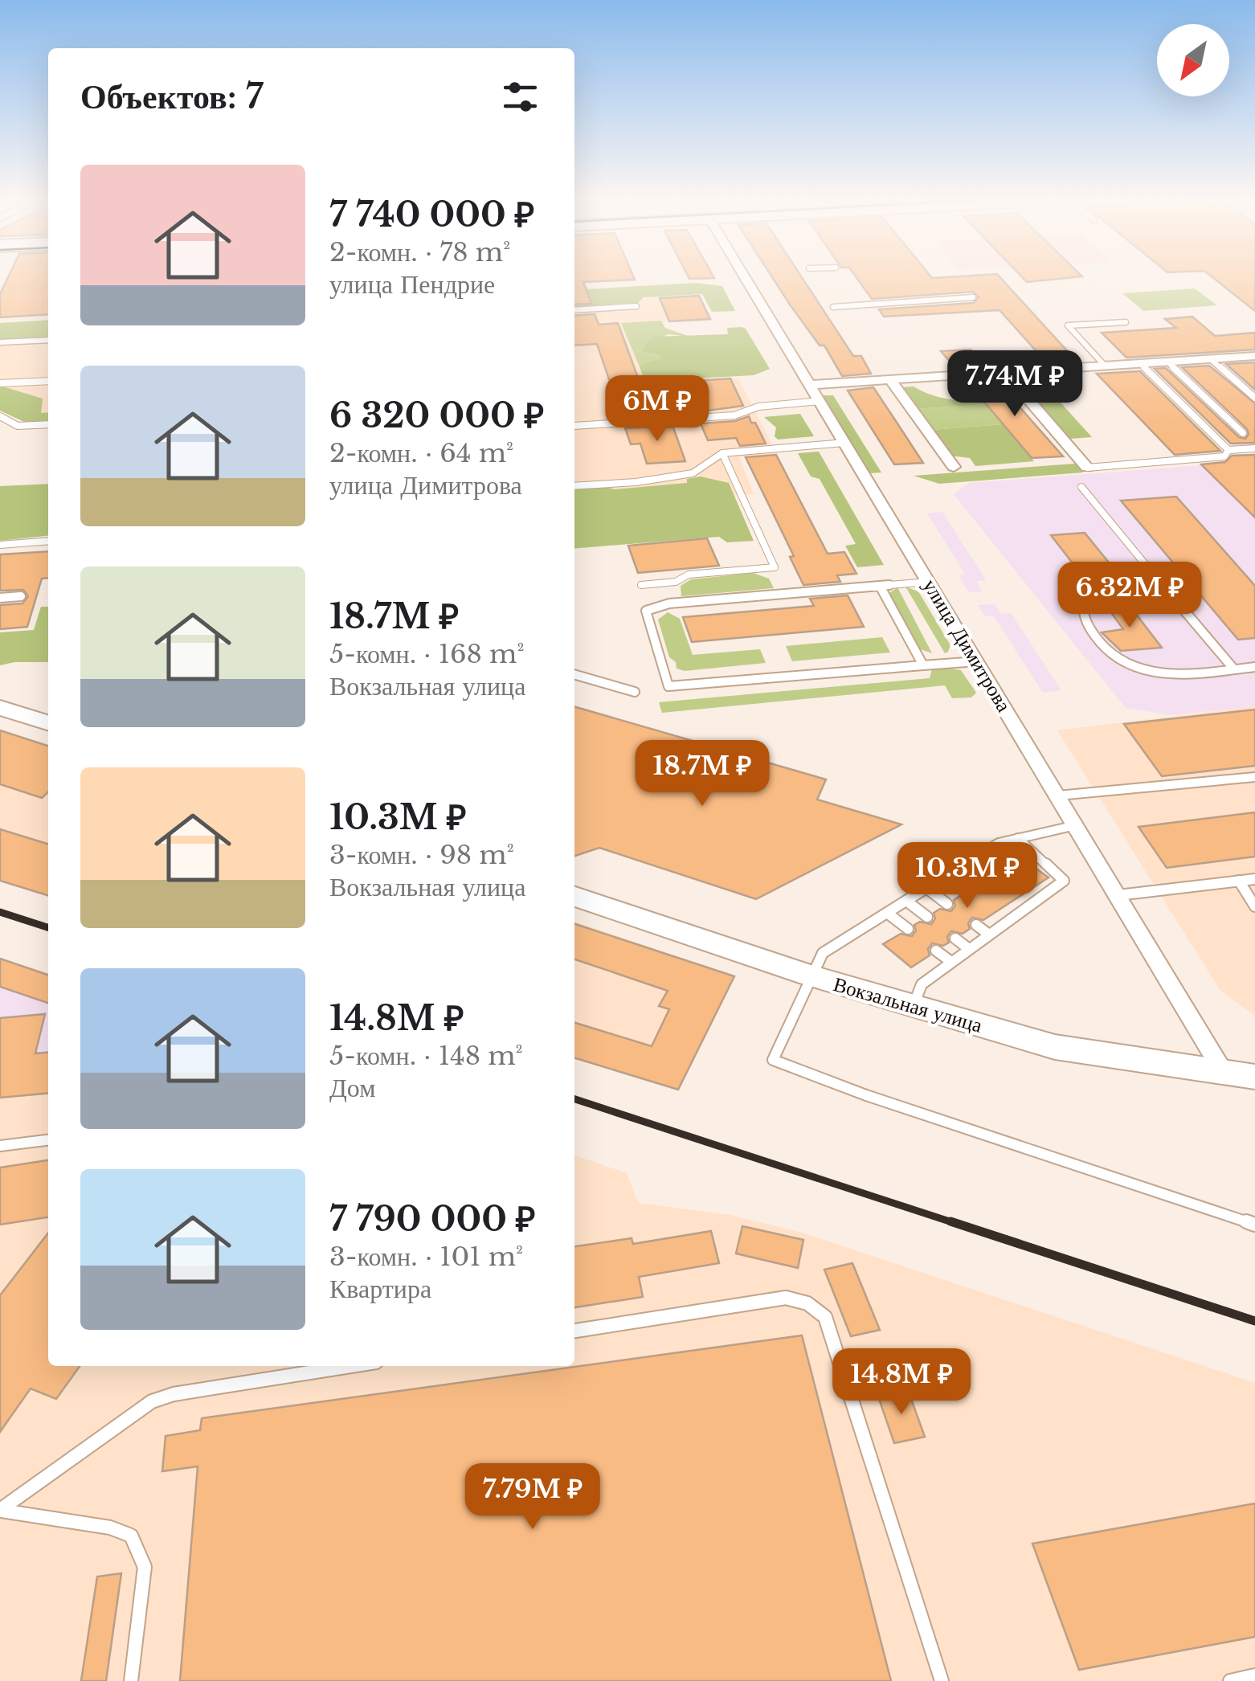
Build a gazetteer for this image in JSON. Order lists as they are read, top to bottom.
{
  "streets": {
    "street": ["улица Димитрова", "Вокзальная улица"]
  },
  "crossings": [
    ["улица Димитрова", "Вокзальная улица"]
  ],
  "north": "bottom left",
  "page": {
    "heading": "Объектов: 7",
    "list": [
      {
        "name": "7 740 000 ₽",
        "note": "2-комн. · 78 m² · улица Пендрие"
      },
      {
        "name": "6 320 000 ₽",
        "note": "2-комн. · 64 m² · улица Димитрова"
      },
      {
        "name": "18.7M ₽",
        "note": "5-комн. · 168 m² · Вокзальная улица"
      },
      {
        "name": "10.3M ₽",
        "note": "3-комн. · 98 m² · Вокзальная улица"
      },
      {
        "name": "14.8M ₽",
        "note": "5-комн. · 148 m² · Дом"
      },
      {
        "name": "7 790 000 ₽",
        "note": "3-комн. · 101 m² · Квартира"
      }
    ],
    "price": [
      "7.74M ₽",
      "6M ₽",
      "6.32M ₽",
      "18.7M ₽",
      "10.3M ₽",
      "14.8M ₽",
      "7.79M ₽"
    ]
  }
}
